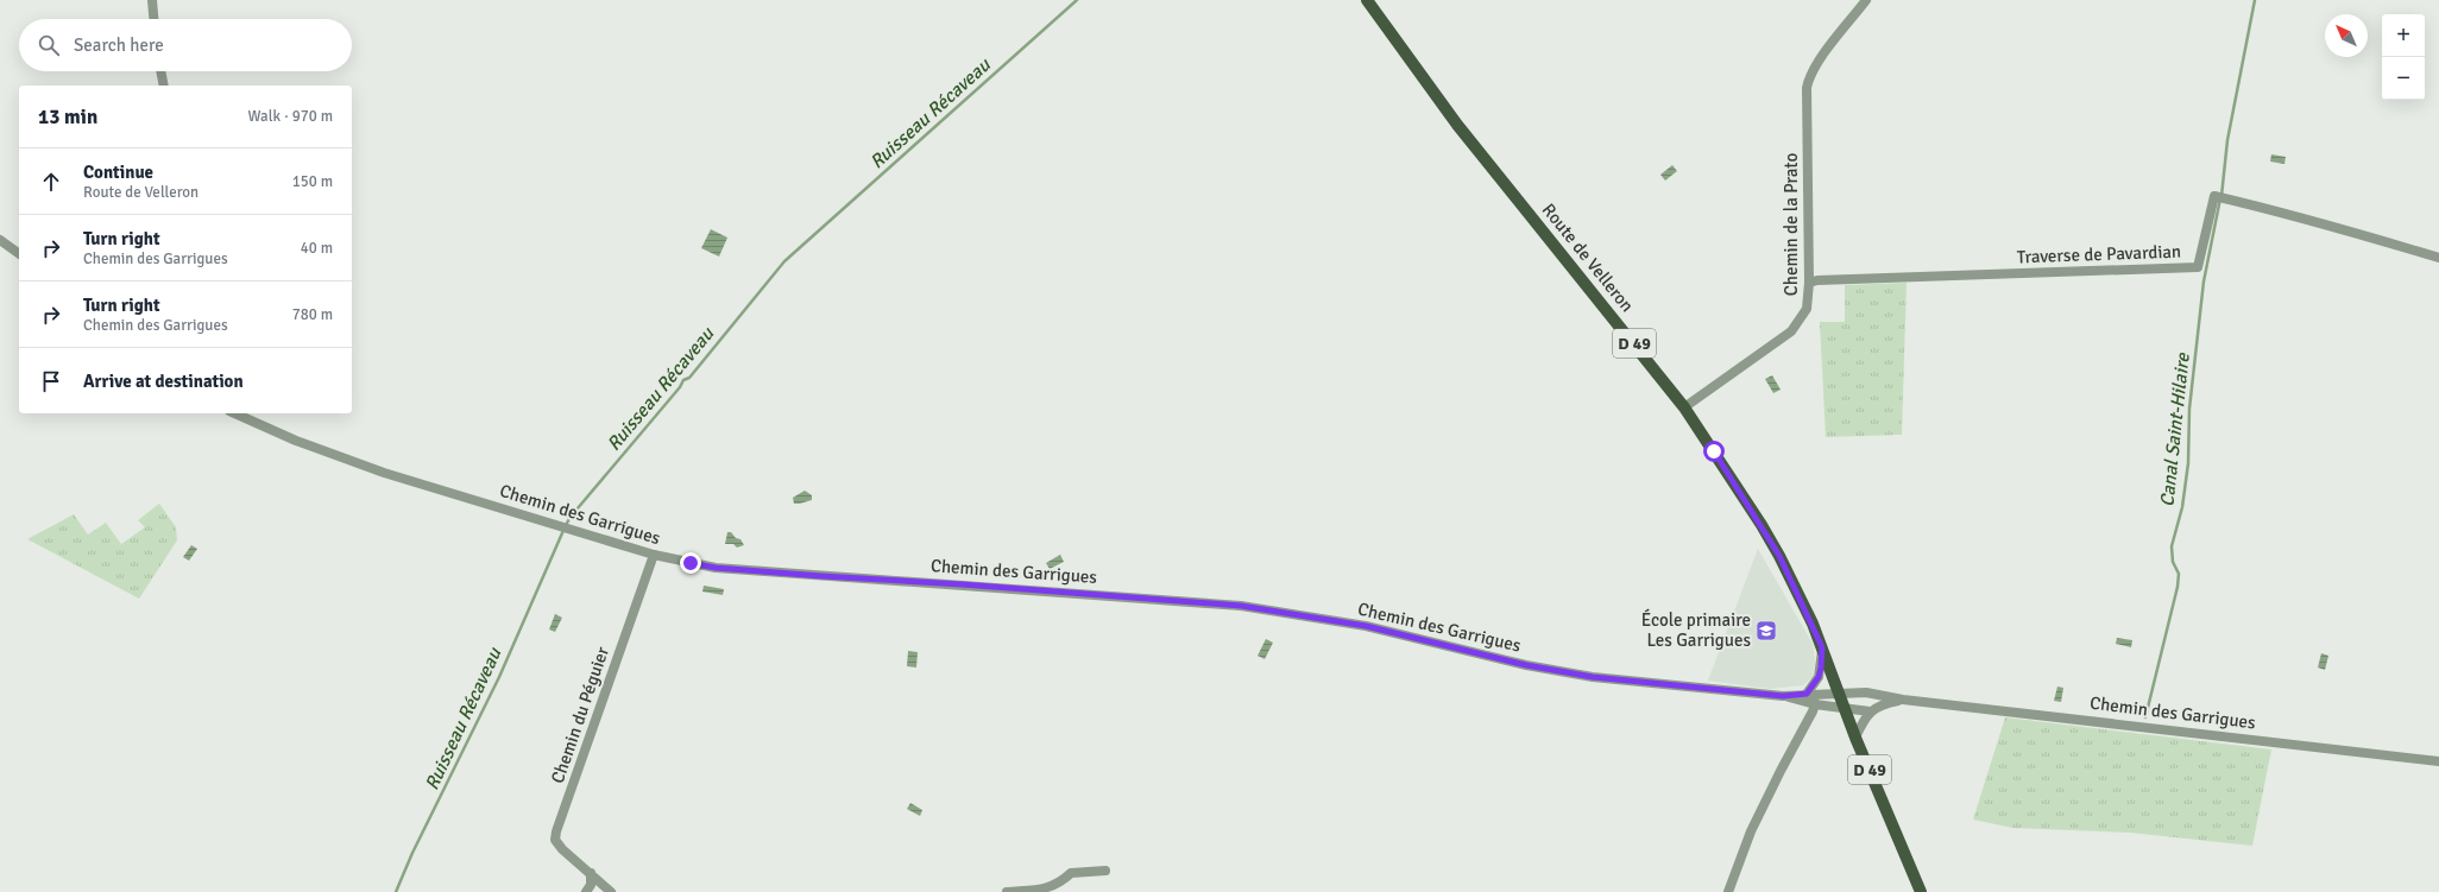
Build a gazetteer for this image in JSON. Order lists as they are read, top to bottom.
{
  "streets": {
    "main road": ["Route de Velleron", "D 49"],
    "street": [
      "Chemin de la Prato",
      "Traverse de Pavardian",
      "Chemin des Garrigues",
      "Chemin du Péguier"
    ]
  },
  "crossings": [
    ["Chemin de la Prato", "Traverse de Pavardian"],
    ["Chemin de la Prato", "Route de Velleron"],
    ["Route de Velleron", "D 49"],
    ["D 49", "Chemin des Garrigues"],
    ["Chemin des Garrigues", "Chemin du Péguier"]
  ],
  "water": ["Ruisseau Récaveau", "Canal Saint-Hilaire"],
  "places": {
    "school or university": ["École primaire Les Garrigues"]
  },
  "north": "top left",
  "page": {
    "map_buttons": ["+", "−"],
    "search": "Search here",
    "heading": ["13 min", "Walk · 970 m"],
    "list": [
      ["Continue", "Route de Velleron", "150 m"],
      ["Turn right", "Chemin des Garrigues", "40 m"],
      ["Turn right", "Chemin des Garrigues", "780 m"],
      "Arrive at destination"
    ]
  }
}
